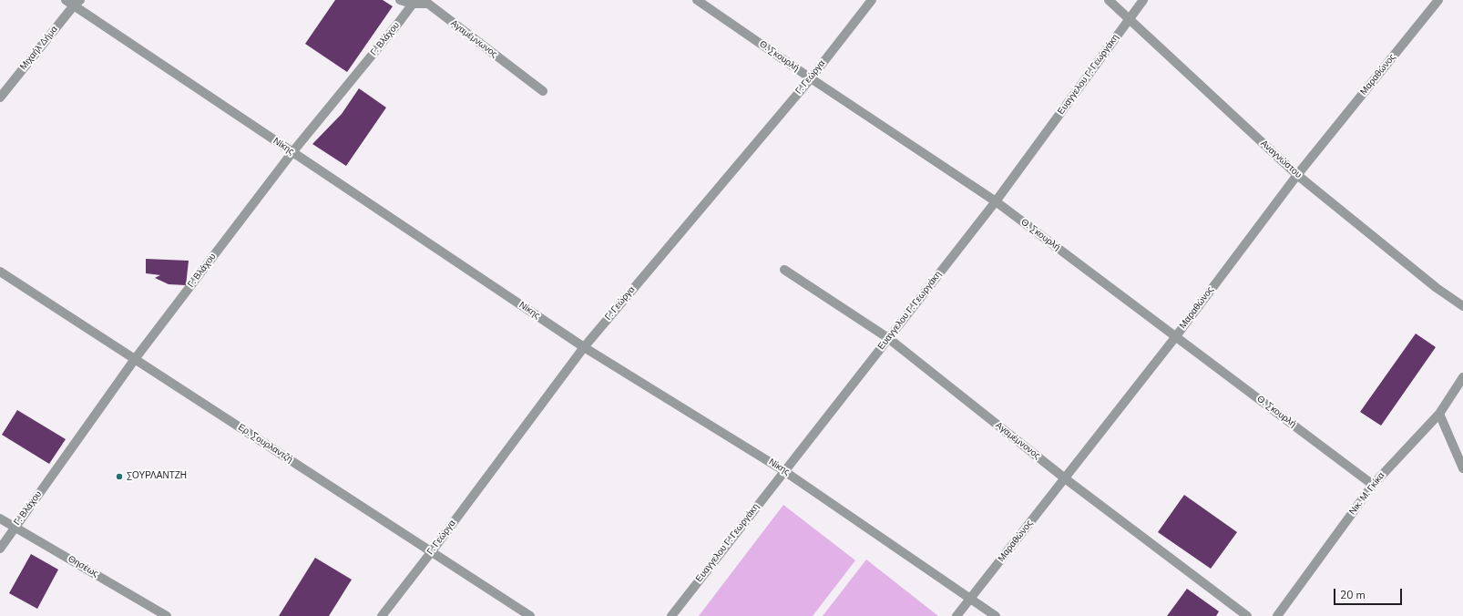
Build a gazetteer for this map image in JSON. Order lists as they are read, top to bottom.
{
  "streets": {
    "street": [
      "Γ. Βλάχου",
      "Αγαμέμνωνος",
      "Μιχαήλ Δήμα",
      "Θ. Σκουρλή",
      "Ευαγγελου Γ. Γεωργάκη",
      "Μαραθώνος",
      "Γ. Γεώργα",
      "Νίκης",
      "Αναγνώστου",
      "Αγαμέμνονος",
      "Ερ. Σουρλαντζή",
      "Νικ. Μ. Γκίκα",
      "Θησέως"
    ]
  },
  "crossings": [
    ["Γ. Βλάχου", "Αγαμέμνωνος"],
    ["Γ. Βλάχου", "Νίκης"],
    ["Γ. Βλάχου", "Ερ. Σουρλαντζή"],
    ["Γ. Βλάχου", "Θησέως"],
    ["Μιχαήλ Δήμα", "Νίκης"],
    ["Θ. Σκουρλή", "Ευαγγελου Γ. Γεωργάκη"],
    ["Θ. Σκουρλή", "Μαραθώνος"],
    ["Θ. Σκουρλή", "Γ. Γεώργα"],
    ["Θ. Σκουρλή", "Νικ. Μ. Γκίκα"],
    ["Ευαγγελου Γ. Γεωργάκη", "Νίκης"],
    ["Ευαγγελου Γ. Γεωργάκη", "Αναγνώστου"],
    ["Ευαγγελου Γ. Γεωργάκη", "Αγαμέμνονος"],
    ["Μαραθώνος", "Νίκης"],
    ["Μαραθώνος", "Αναγνώστου"],
    ["Μαραθώνος", "Αγαμέμνονος"],
    ["Γ. Γεώργα", "Νίκης"],
    ["Γ. Γεώργα", "Ερ. Σουρλαντζή"]
  ],
  "places": ["ΣΟΥΡΛΑΝΤΖΗ"],
  "scale_bar": "20 m"
}
